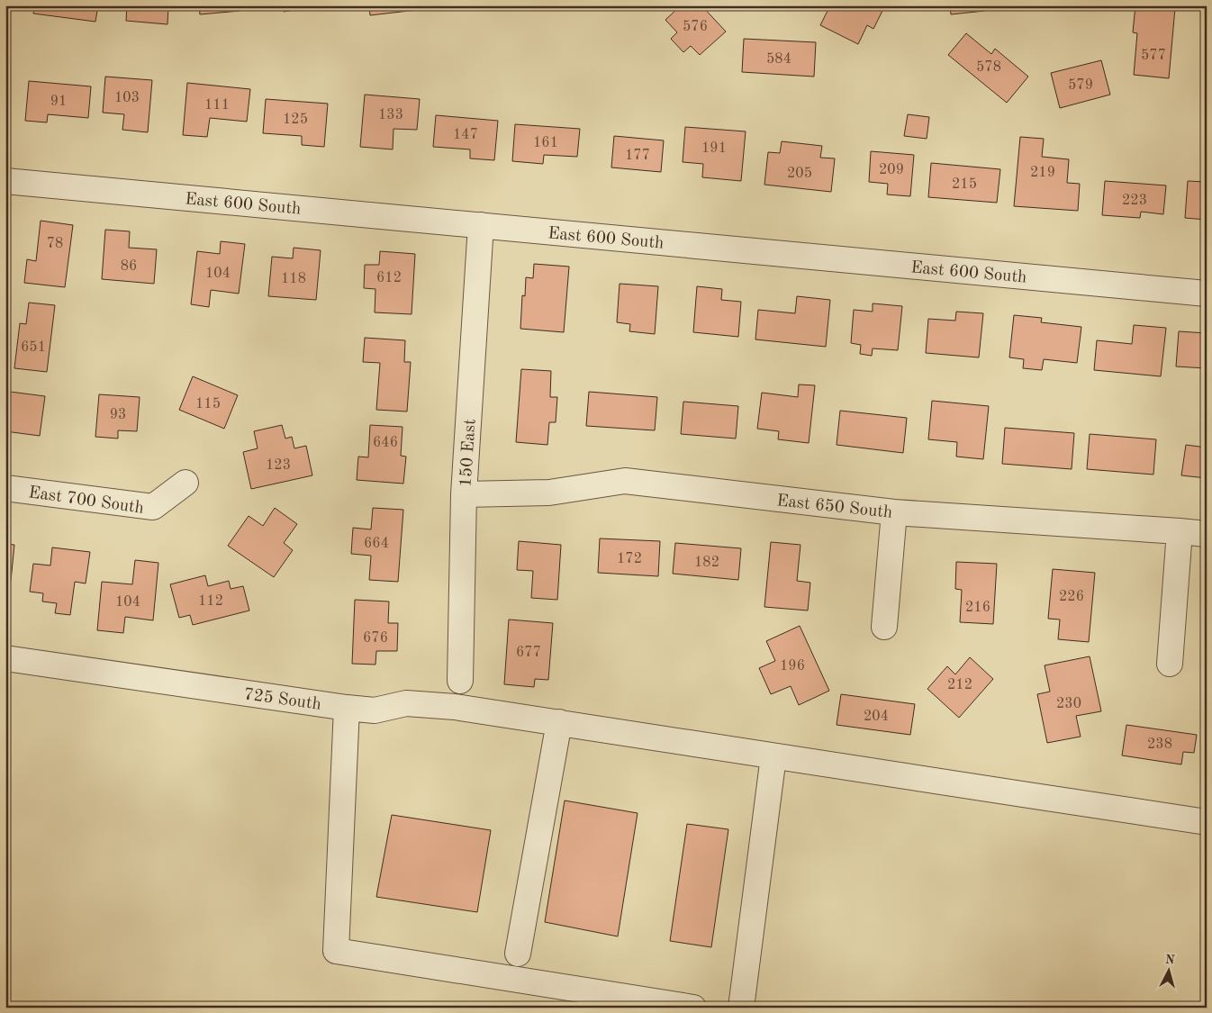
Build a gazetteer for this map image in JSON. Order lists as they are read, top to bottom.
{
  "streets": {
    "street": [
      "East 600 South",
      "150 East",
      "East 700 South",
      "East 650 South",
      "725 South"
    ]
  },
  "crossings": [
    ["East 600 South", "150 East"],
    ["150 East", "East 650 South"]
  ],
  "house_numbers": [
    "576",
    "577",
    "584",
    "578",
    "579",
    "103",
    "91",
    "111",
    "133",
    "125",
    "147",
    "161",
    "191",
    "177",
    "209",
    "219",
    "205",
    "215",
    "223",
    "78",
    "86",
    "104",
    "612",
    "118",
    "651",
    "115",
    "93",
    "646",
    "123",
    "664",
    "172",
    "182",
    "226",
    "112",
    "104",
    "216",
    "676",
    "677",
    "196",
    "212",
    "230",
    "204",
    "238"
  ],
  "north": "top"
}
